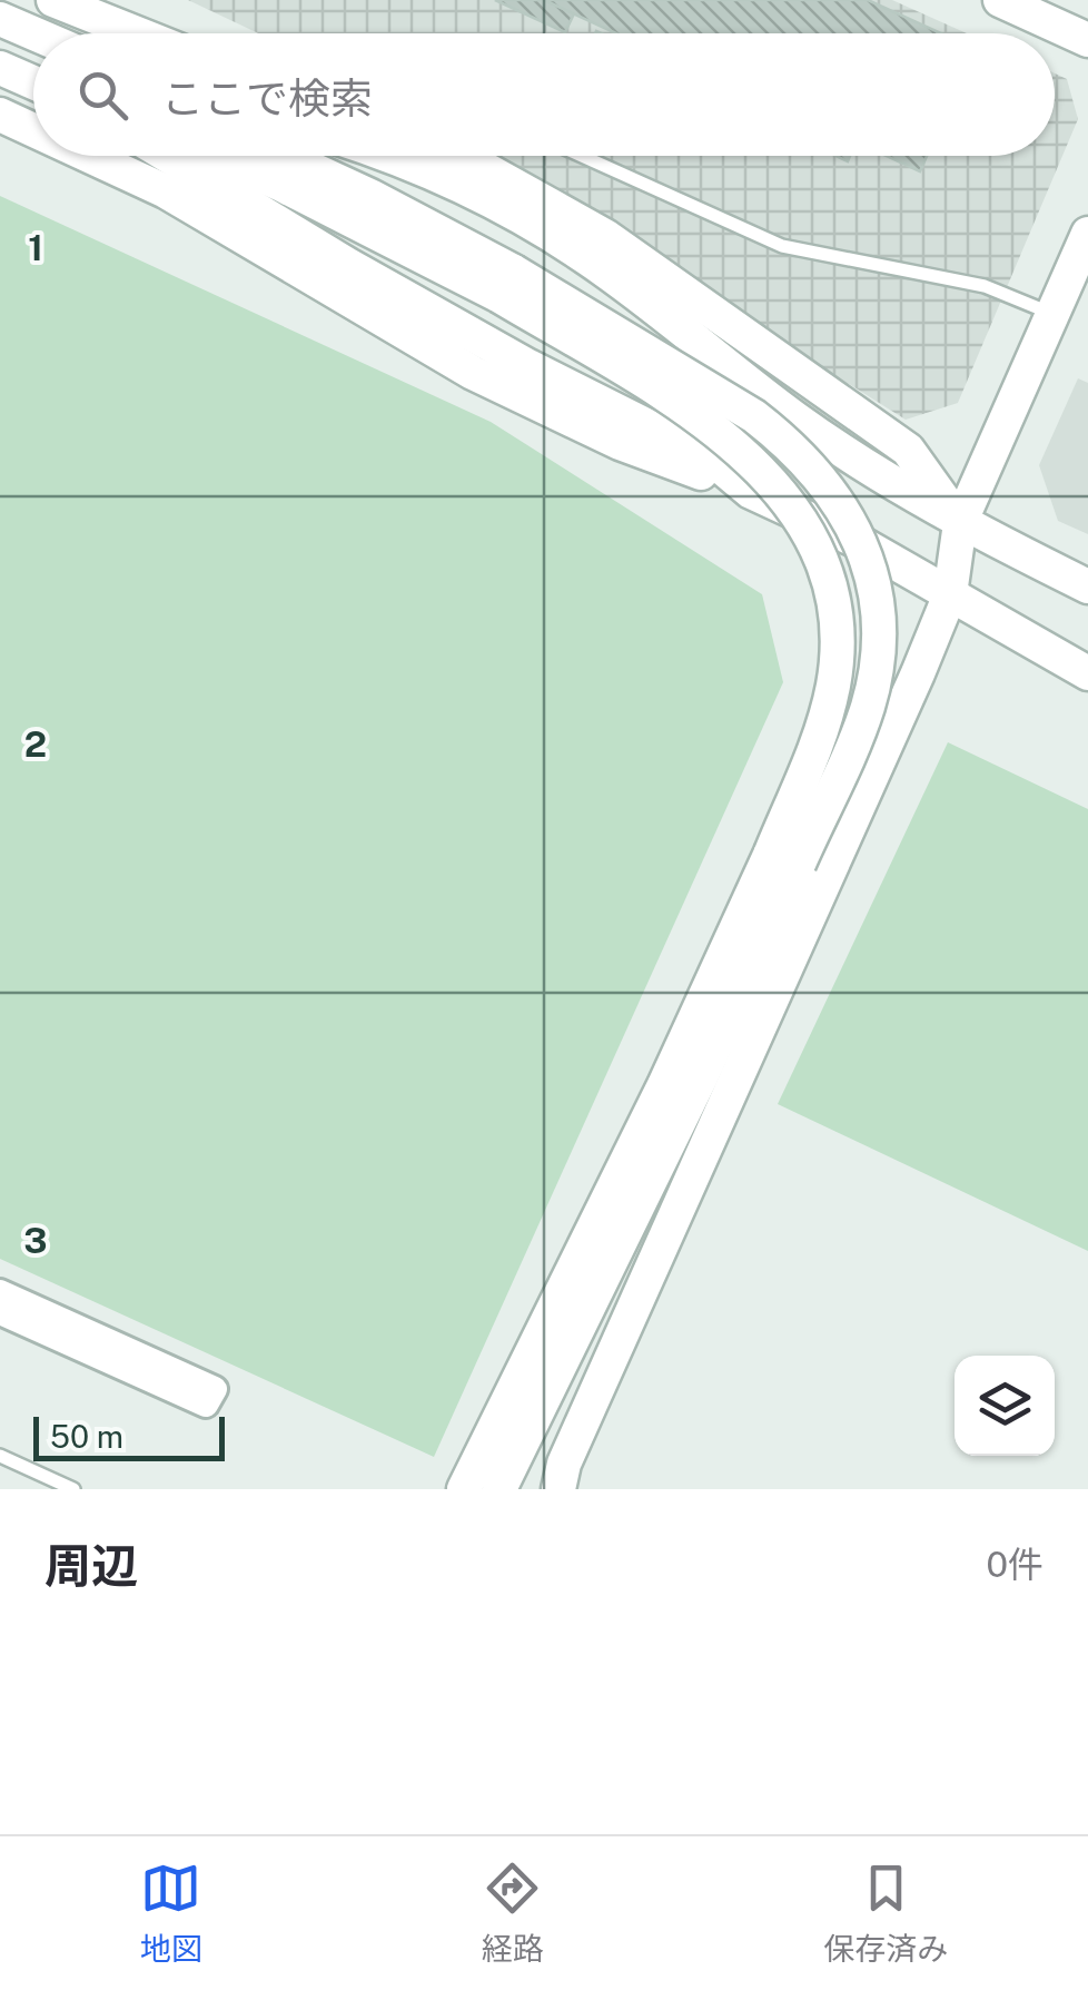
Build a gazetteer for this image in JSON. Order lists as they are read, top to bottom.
{
  "scale_bar": "50 m",
  "page": {
    "search": "ここで検索",
    "scale": "50 m",
    "heading": ["周辺", "0件"],
    "nav": ["地図", "経路", "保存済み"]
  },
  "grid": {
    "rows": ["1", "2", "3"]
  }
}
